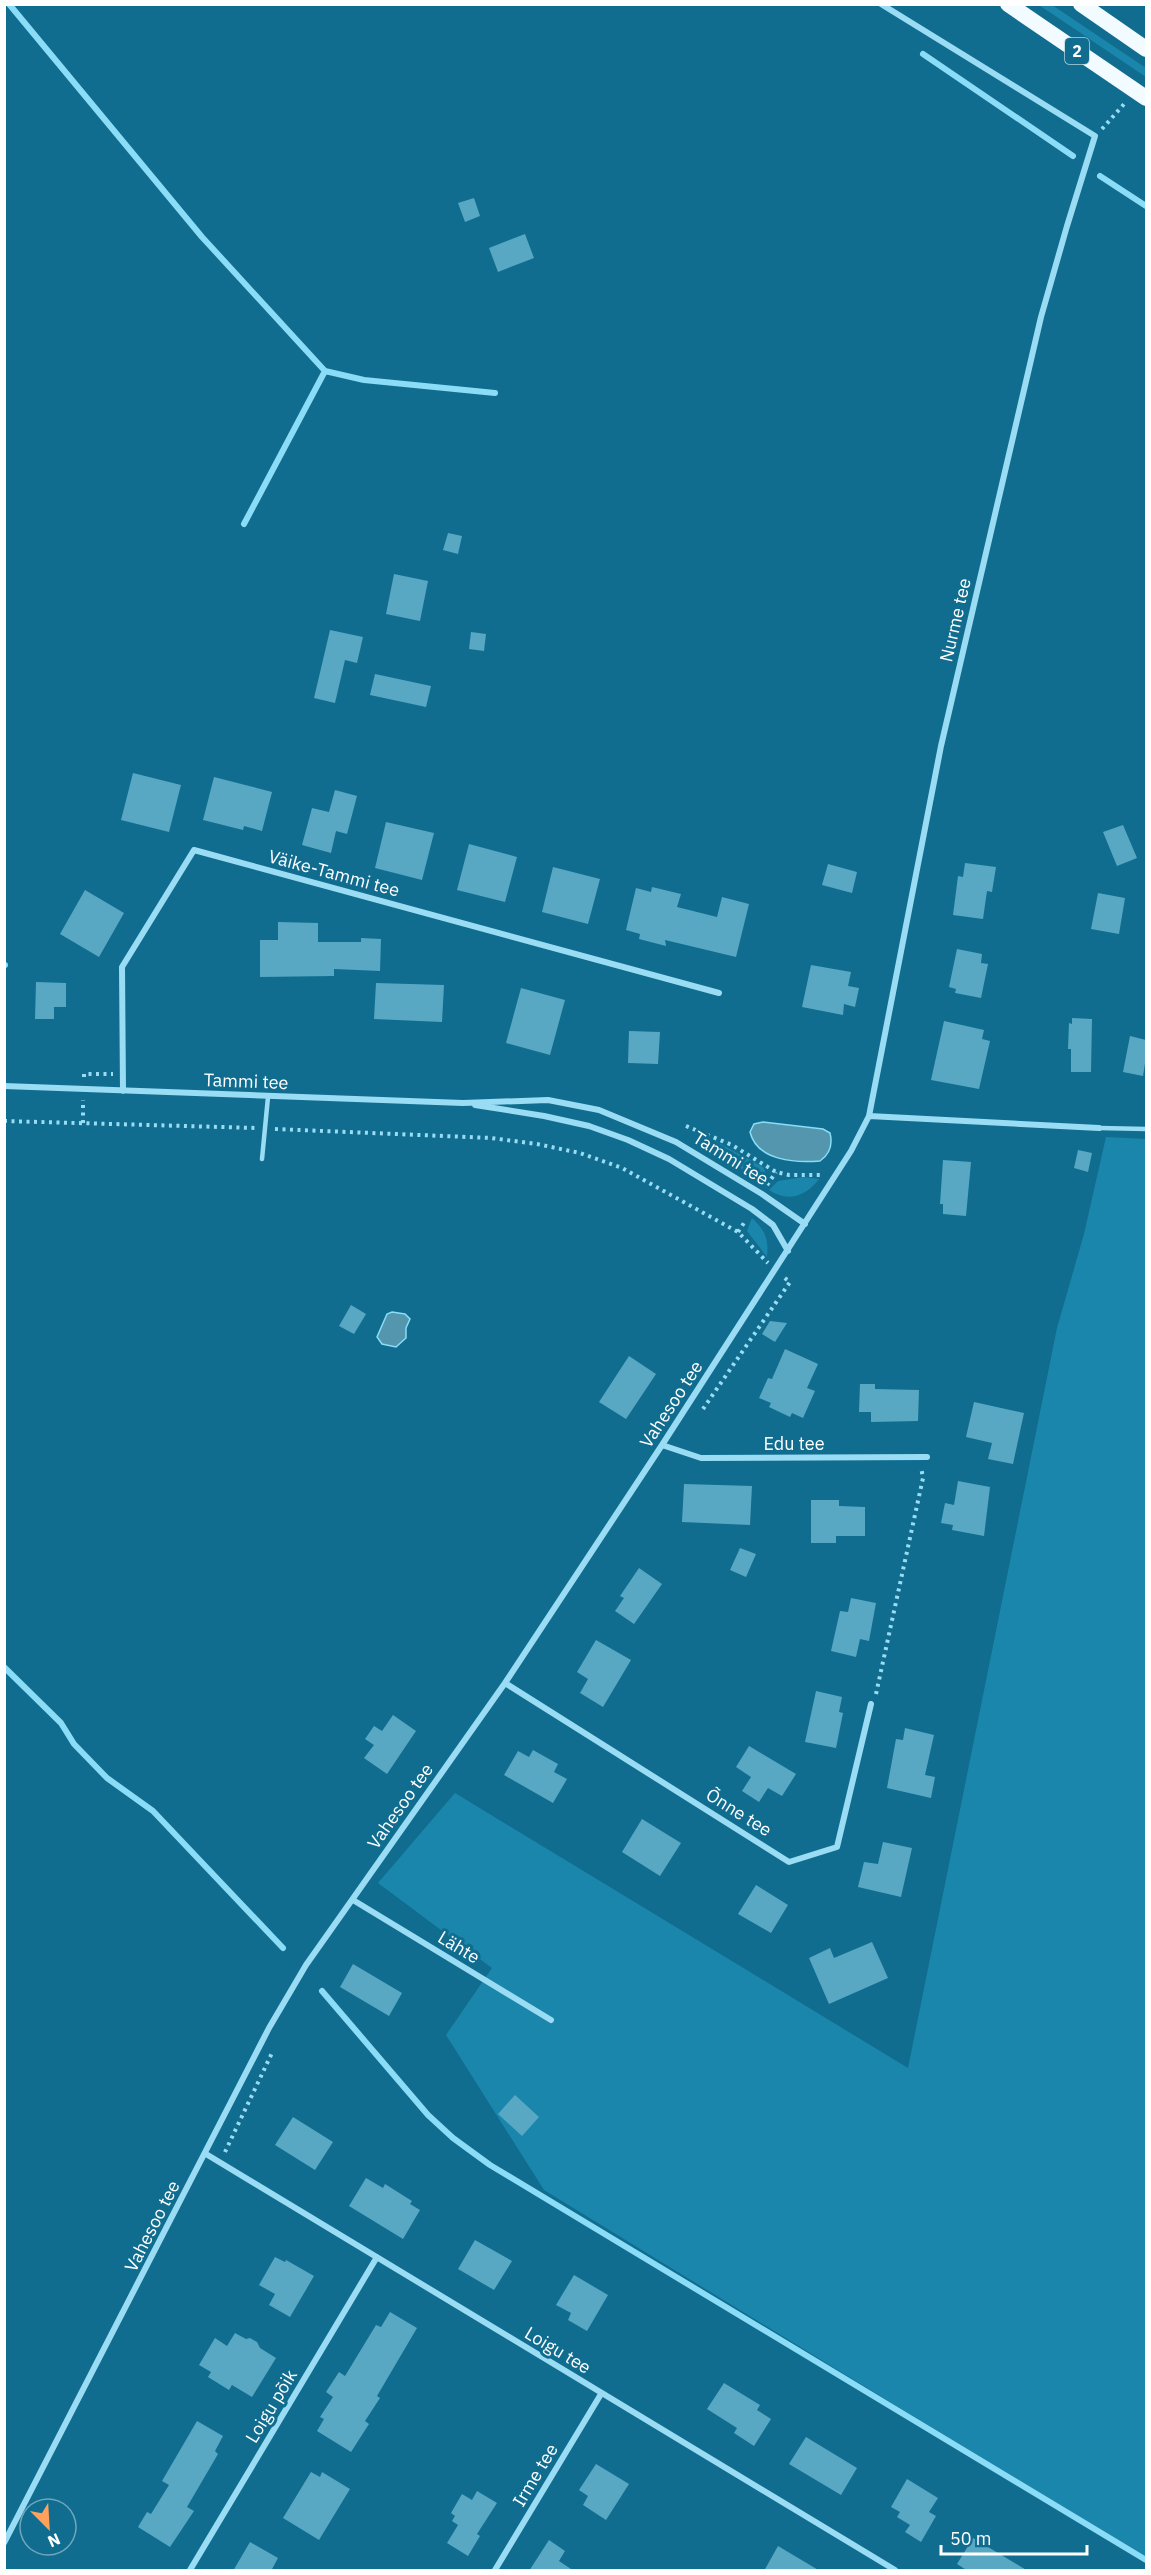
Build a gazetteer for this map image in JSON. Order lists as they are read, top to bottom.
{
  "streets": {
    "highway": ["2"],
    "street": [
      "Nurme tee",
      "Väike-Tammi tee",
      "Tammi tee",
      "Vahesoo tee",
      "Edu tee",
      "Õnne tee",
      "Lähte",
      "Loigu tee",
      "Loigu põik",
      "Irme tee"
    ]
  },
  "crossings": [
    ["Nurme tee", "Vahesoo tee"],
    ["Väike-Tammi tee", "Tammi tee"],
    ["Tammi tee", "Vahesoo tee"],
    ["Vahesoo tee", "Edu tee"],
    ["Vahesoo tee", "Õnne tee"],
    ["Vahesoo tee", "Lähte"],
    ["Vahesoo tee", "Loigu tee"],
    ["Loigu tee", "Loigu põik"],
    ["Loigu tee", "Irme tee"]
  ],
  "scale_bar": "50 m",
  "north": "bottom right"
}
